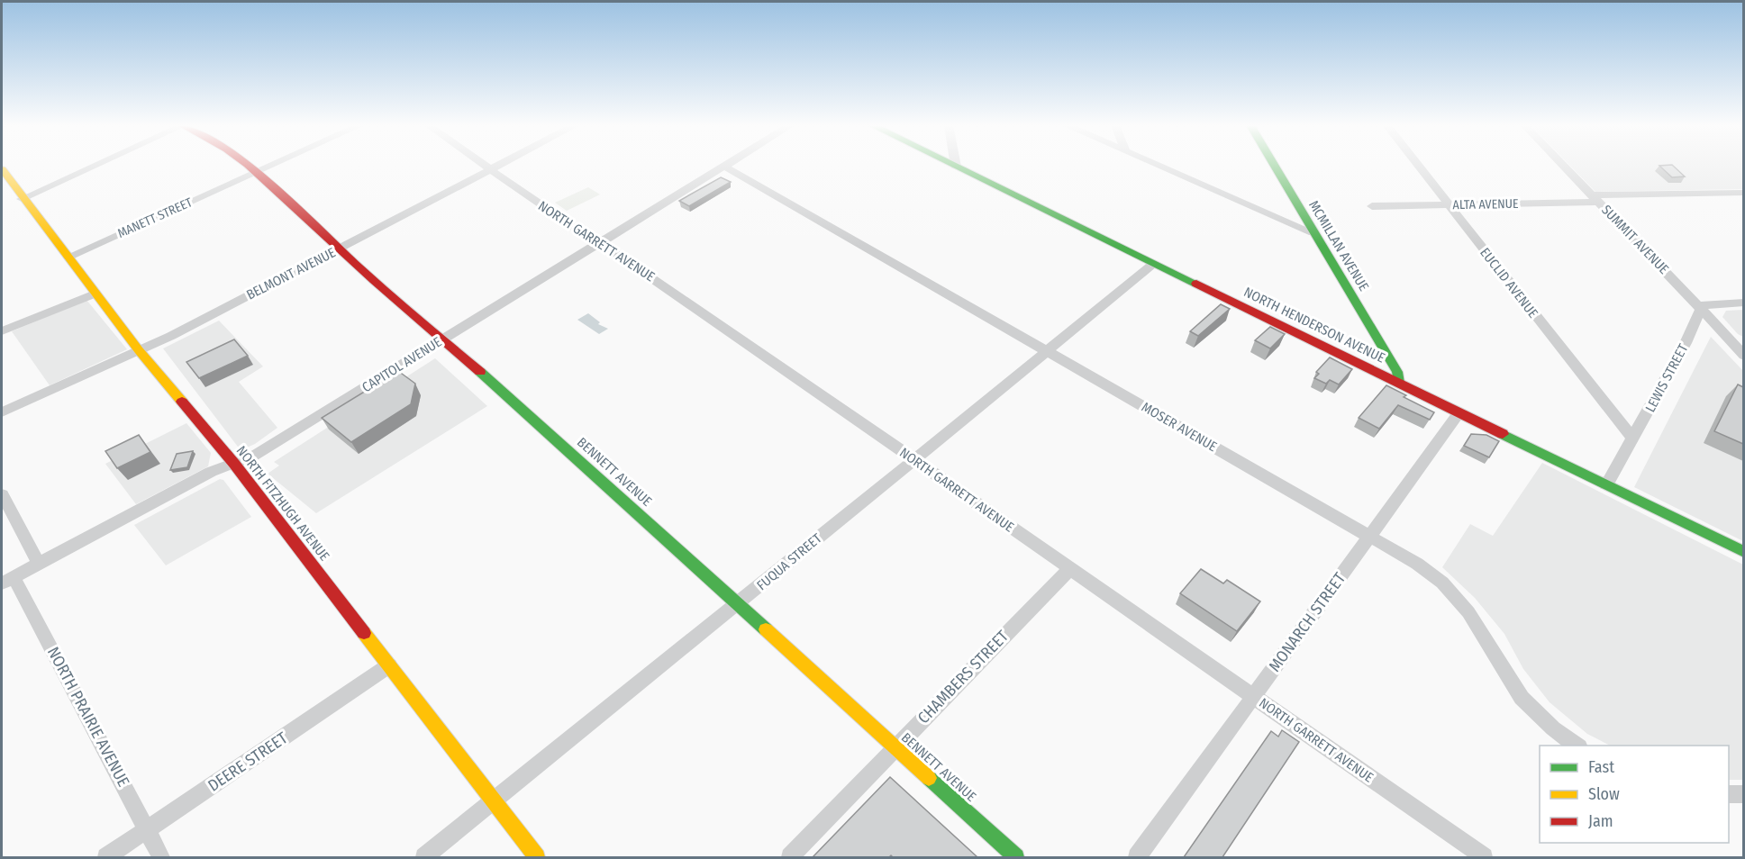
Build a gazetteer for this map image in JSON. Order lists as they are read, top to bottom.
{
  "streets": {
    "street": [
      "ALTA AVENUE",
      "MANETT STREET",
      "SUMMIT AVENUE",
      "NORTH GARRETT AVENUE",
      "MCMILLAN AVENUE",
      "BELMONT AVENUE",
      "EUCLID AVENUE",
      "NORTH HENDERSON AVENUE",
      "CAPITOL AVENUE",
      "LEWIS STREET",
      "MOSER AVENUE",
      "BENNETT AVENUE",
      "NORTH FITZHUGH AVENUE",
      "FUQUA STREET",
      "MONARCH STREET",
      "CHAMBERS STREET",
      "NORTH PRAIRIE AVENUE",
      "DEERE STREET"
    ]
  },
  "crossings": [
    ["ALTA AVENUE", "SUMMIT AVENUE"],
    ["ALTA AVENUE", "EUCLID AVENUE"],
    ["MANETT STREET", "BENNETT AVENUE"],
    ["MANETT STREET", "NORTH FITZHUGH AVENUE"],
    ["SUMMIT AVENUE", "LEWIS STREET"],
    ["NORTH GARRETT AVENUE", "BELMONT AVENUE"],
    ["NORTH GARRETT AVENUE", "CAPITOL AVENUE"],
    ["NORTH GARRETT AVENUE", "FUQUA STREET"],
    ["NORTH GARRETT AVENUE", "MONARCH STREET"],
    ["NORTH GARRETT AVENUE", "CHAMBERS STREET"],
    ["MCMILLAN AVENUE", "NORTH HENDERSON AVENUE"],
    ["BELMONT AVENUE", "BENNETT AVENUE"],
    ["BELMONT AVENUE", "NORTH FITZHUGH AVENUE"],
    ["EUCLID AVENUE", "LEWIS STREET"],
    ["NORTH HENDERSON AVENUE", "LEWIS STREET"],
    ["NORTH HENDERSON AVENUE", "FUQUA STREET"],
    ["NORTH HENDERSON AVENUE", "MONARCH STREET"],
    ["CAPITOL AVENUE", "MOSER AVENUE"],
    ["CAPITOL AVENUE", "BENNETT AVENUE"],
    ["CAPITOL AVENUE", "NORTH FITZHUGH AVENUE"],
    ["CAPITOL AVENUE", "NORTH PRAIRIE AVENUE"],
    ["MOSER AVENUE", "FUQUA STREET"],
    ["MOSER AVENUE", "MONARCH STREET"],
    ["BENNETT AVENUE", "FUQUA STREET"],
    ["BENNETT AVENUE", "CHAMBERS STREET"],
    ["NORTH FITZHUGH AVENUE", "FUQUA STREET"],
    ["NORTH FITZHUGH AVENUE", "DEERE STREET"],
    ["NORTH PRAIRIE AVENUE", "DEERE STREET"]
  ],
  "legend": ["Fast", "Slow", "Jam"]
}
